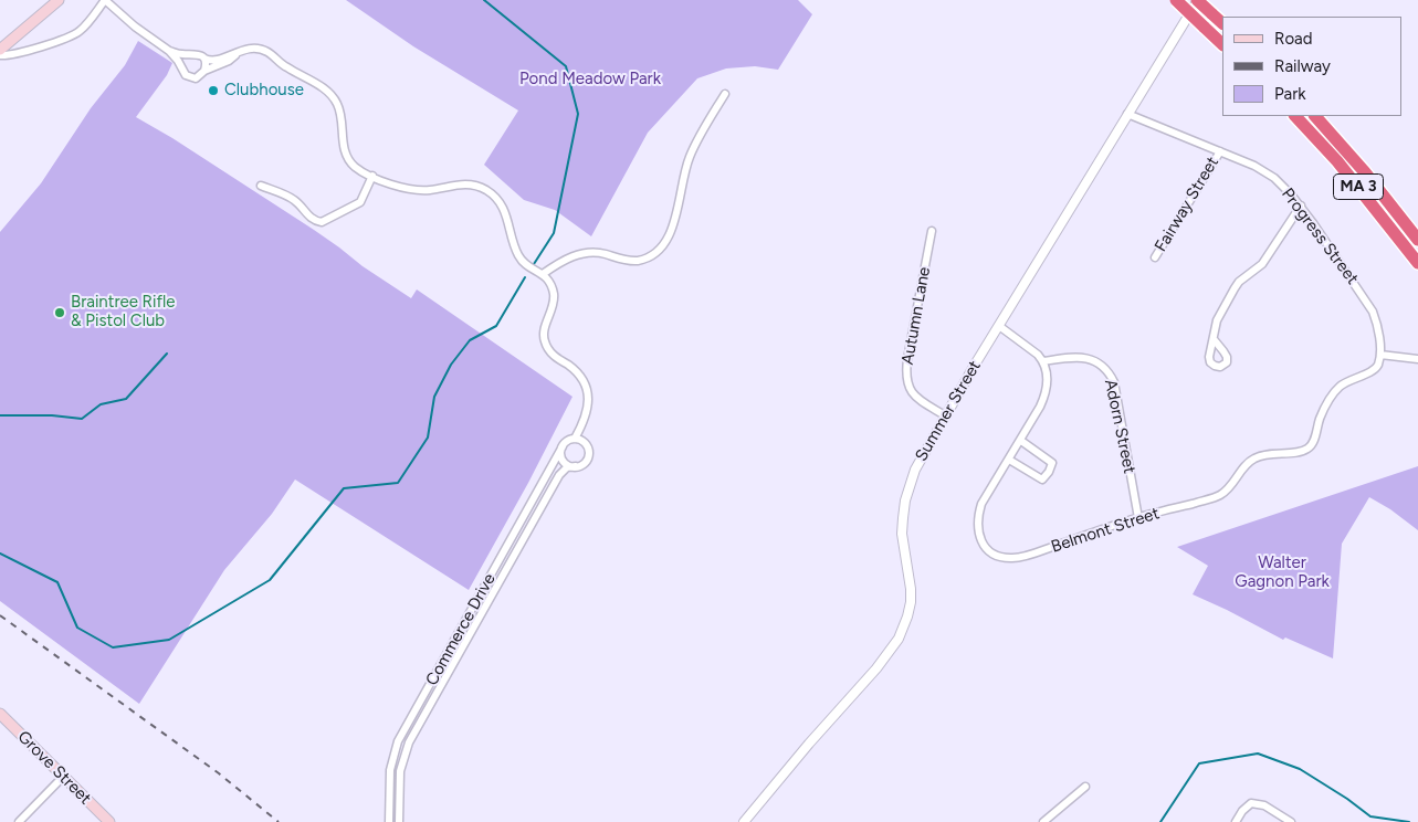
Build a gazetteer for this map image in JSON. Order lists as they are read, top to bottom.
{
  "streets": {
    "highway": ["MA 3"],
    "main road": ["Grove Street"],
    "street": [
      "Fairway Street",
      "Progress Street",
      "Autumn Lane",
      "Summer Street",
      "Adorn Street",
      "Belmont Street",
      "Commerce Drive"
    ]
  },
  "crossings": [
    ["Fairway Street", "Progress Street"],
    ["Progress Street", "Summer Street"],
    ["Progress Street", "Belmont Street"],
    ["Autumn Lane", "Summer Street"],
    ["Adorn Street", "Belmont Street"]
  ],
  "parks": ["Pond Meadow Park", "Walter Gagnon Park"],
  "places": ["Clubhouse", "Braintree Rifle & Pistol Club"],
  "legend": ["Road", "Railway", "Park"]
}
